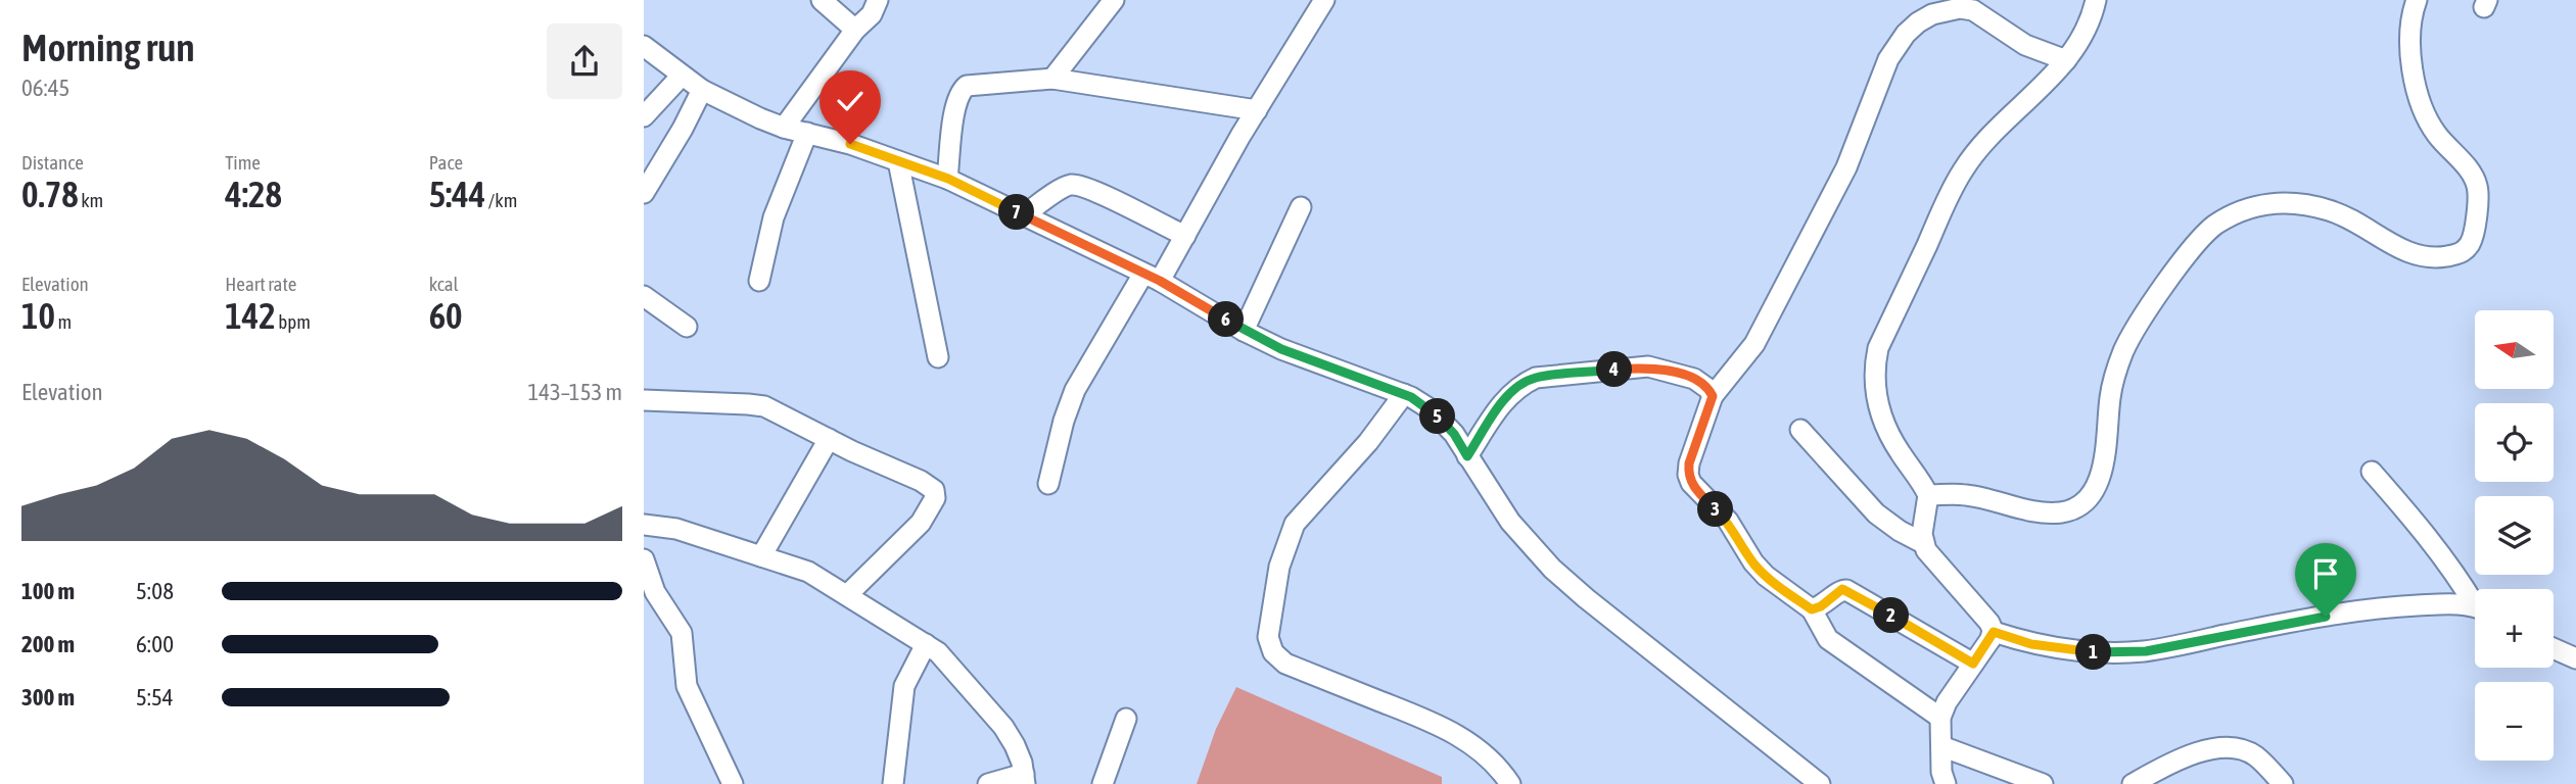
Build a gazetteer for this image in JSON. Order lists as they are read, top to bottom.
{
  "north": "left",
  "page": {
    "heading": ["Morning run", "06:45"],
    "stats": [
      ["Distance", "0.78 km"],
      ["Time", "4:28"],
      ["Pace", "5:44 /km"],
      ["Elevation", "10 m"],
      ["Heart rate", "142 bpm"],
      ["kcal", "60"]
    ],
    "pins": [
      "7",
      "6",
      "4",
      "5",
      "3",
      "2",
      "1"
    ],
    "map_buttons": ["+", "−"],
    "chart": ["Elevation", "143–153 m"],
    "list": [
      {
        "name": "100 m",
        "note": "5:08"
      },
      {
        "name": "200 m",
        "note": "6:00"
      },
      {
        "name": "300 m",
        "note": "5:54"
      }
    ]
  }
}
